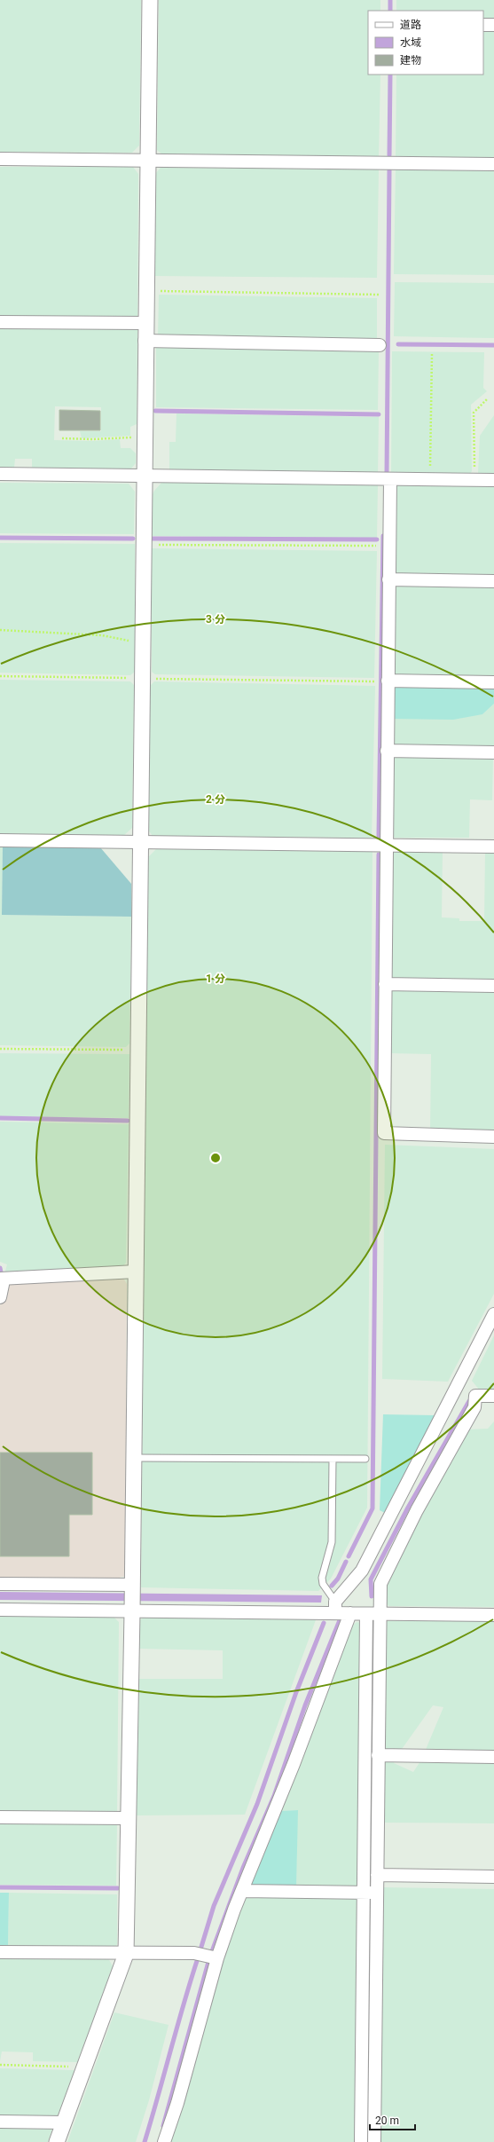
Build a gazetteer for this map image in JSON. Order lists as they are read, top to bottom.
{
  "legend": ["道路", "水域", "建物"],
  "scale_bar": "20 m",
  "rings": ["3 分", "2 分", "1 分"]
}
